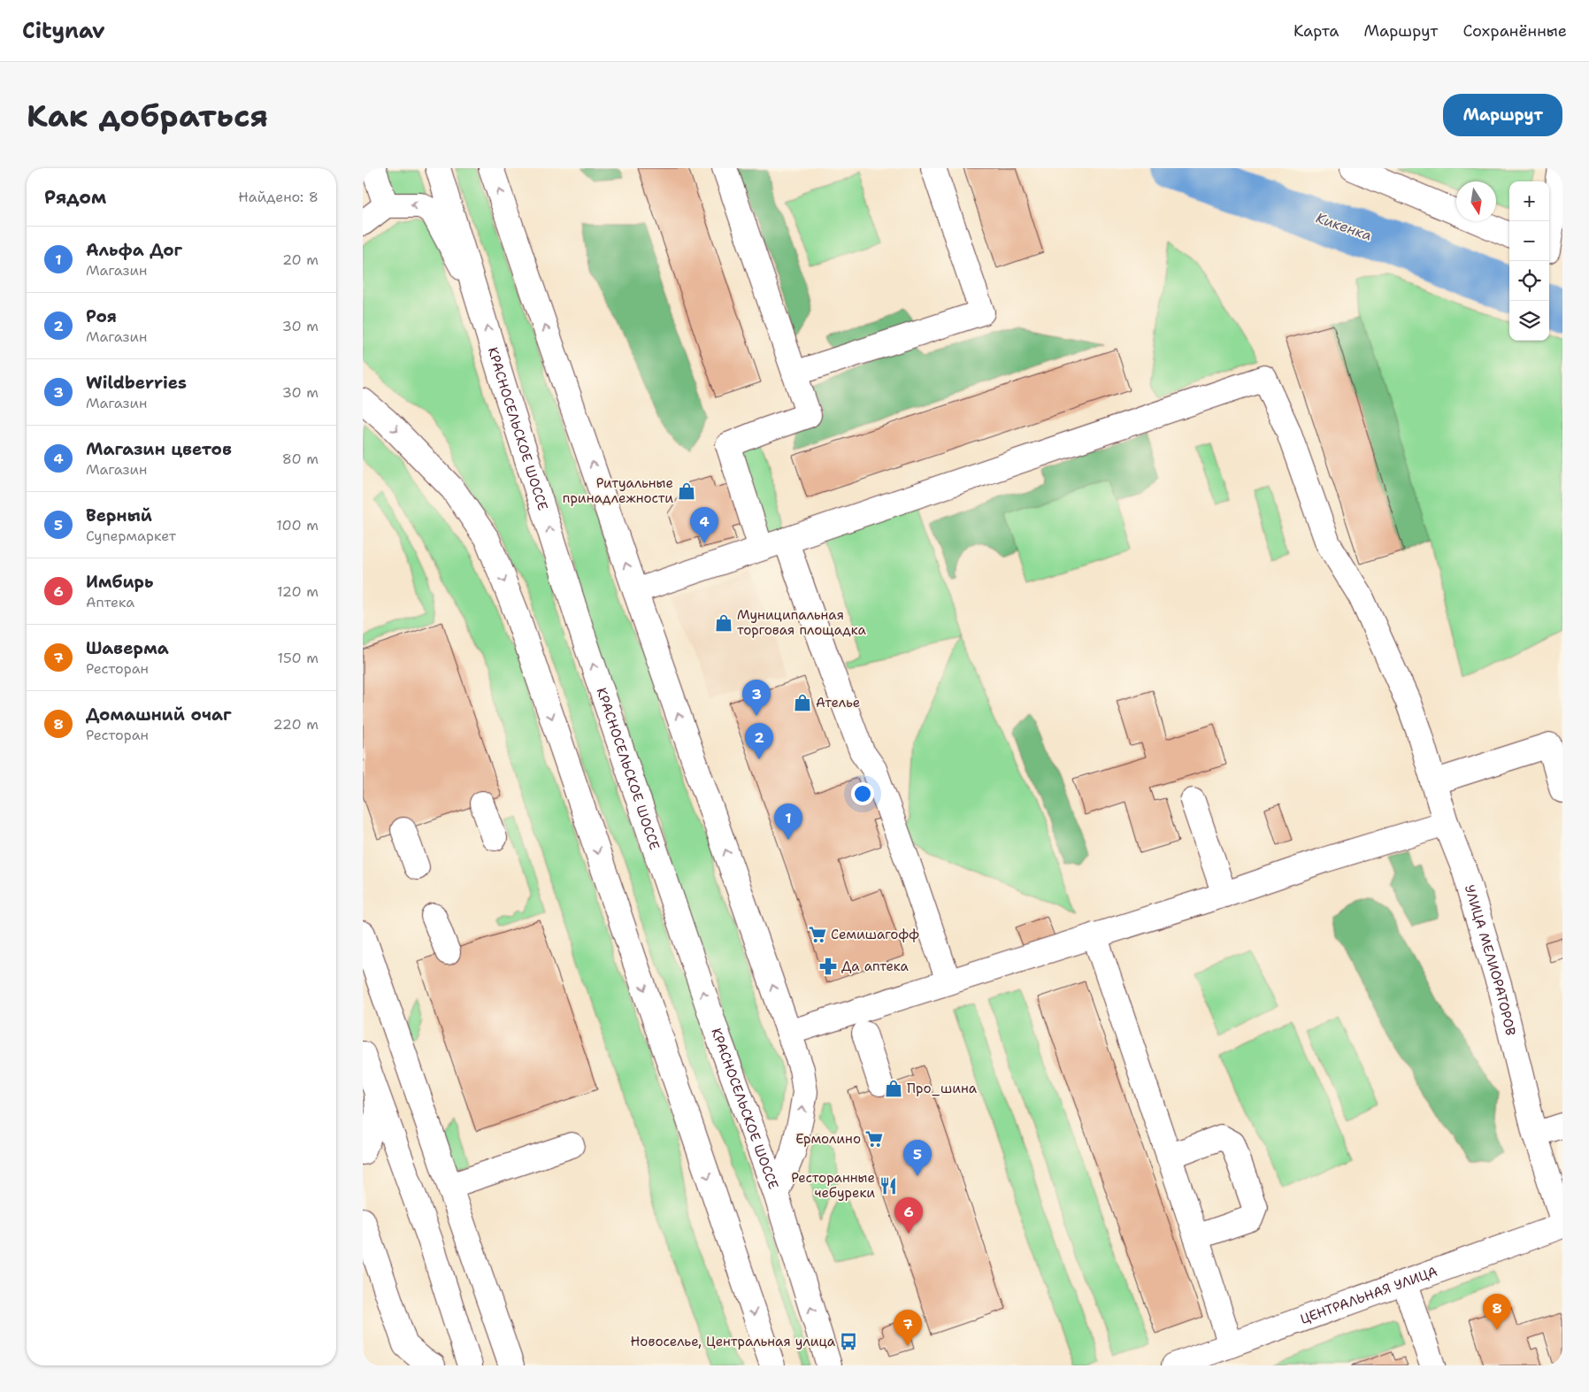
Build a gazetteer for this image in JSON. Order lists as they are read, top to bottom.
{
  "streets": {
    "main road": ["КРАСНОСЕЛЬСКОЕ ШОССЕ", "УЛИЦА МЕЛИОРАТОРОВ", "ЦЕНТРАЛЬНАЯ УЛИЦА"]
  },
  "water": ["Кикенка"],
  "places": {
    "shop": [
      "Ритуальные принадлежности",
      "Муниципальная торговая площадка",
      "Ателье",
      "Про_шина"
    ],
    "supermarket": ["Семишагофф", "Ермолино"],
    "pharmacy": ["Да аптека"],
    "restaurant": ["Ресторанные чебуреки"],
    "bus stop": ["Новоселье, Центральная улица"]
  },
  "north": "bottom",
  "page": {
    "header": "Citynav",
    "nav": ["Карта", "Маршрут", "Сохранённые"],
    "buttons": "Маршрут",
    "title": "Как добраться",
    "heading": ["Рядом", "Найдено: 8"],
    "map_buttons": ["+", "−"],
    "list": [
      {
        "mark": "1",
        "name": "Альфа Дог",
        "note": "Магазин",
        "value": "20 m"
      },
      {
        "mark": "2",
        "name": "Роя",
        "note": "Магазин",
        "value": "30 m"
      },
      {
        "mark": "3",
        "name": "Wildberries",
        "note": "Магазин",
        "value": "30 m"
      },
      {
        "mark": "4",
        "name": "Магазин цветов",
        "note": "Магазин",
        "value": "80 m"
      },
      {
        "mark": "5",
        "name": "Верный",
        "note": "Супермаркет",
        "value": "100 m"
      },
      {
        "mark": "6",
        "name": "Имбирь",
        "note": "Аптека",
        "value": "120 m"
      },
      {
        "mark": "7",
        "name": "Шаверма",
        "note": "Ресторан",
        "value": "150 m"
      },
      {
        "mark": "8",
        "name": "Домашний очаг",
        "note": "Ресторан",
        "value": "220 m"
      }
    ],
    "pins": [
      "4",
      "3",
      "2",
      "1",
      "5",
      "6",
      "8",
      "7"
    ]
  }
}
